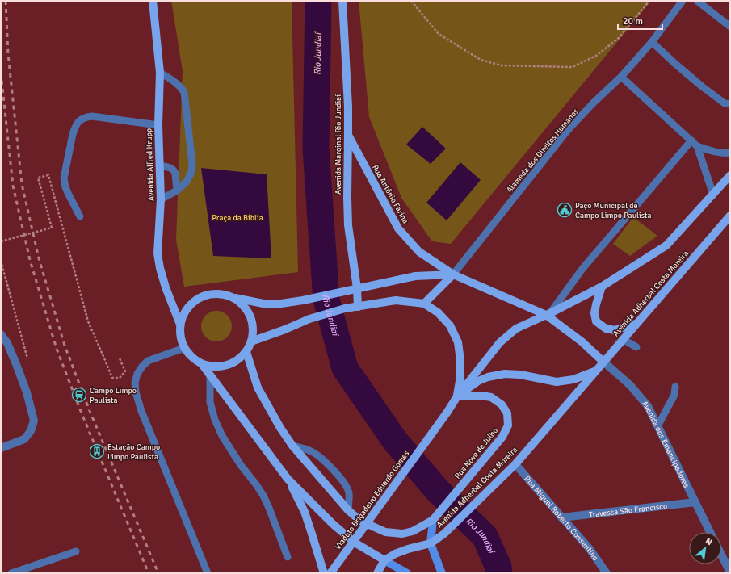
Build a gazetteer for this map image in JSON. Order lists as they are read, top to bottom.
{
  "streets": {
    "main road": [
      "Avenida Marginal Rio Jundiaí",
      "Avenida Alfred Krupp",
      "Rua Antônio Farina",
      "Avenida Adherbal Costa Moreira",
      "Rua Nove de Julho",
      "Viaduto Brigadeiro Eduardo Gomes"
    ],
    "street": ["Avenida dos Emancipadores", "Travessa São Francisco", "Rua Miguel Roberto Consentino"],
    "lane": ["Alameda dos Direitos Humanos"]
  },
  "crossings": [
    ["Avenida Marginal Rio Jundiaí", "Rua Antônio Farina"],
    ["Alameda dos Direitos Humanos", "Rua Antônio Farina"],
    ["Rua Antônio Farina", "Avenida Adherbal Costa Moreira"],
    ["Rua Antônio Farina", "Avenida dos Emancipadores"],
    ["Avenida Adherbal Costa Moreira", "Avenida dos Emancipadores"],
    ["Avenida Adherbal Costa Moreira", "Rua Miguel Roberto Consentino"],
    ["Avenida dos Emancipadores", "Travessa São Francisco"],
    ["Rua Nove de Julho", "Viaduto Brigadeiro Eduardo Gomes"],
    ["Travessa São Francisco", "Rua Miguel Roberto Consentino"]
  ],
  "water": ["Rio Jundiaí"],
  "parks": ["Praça da Bíblia"],
  "places": {
    "public building": ["Paço Municipal de Campo Limpo Paulista"],
    "station": ["Campo Limpo Paulista"],
    "building": ["Estação Campo Limpo Paulista"]
  },
  "scale_bar": "20 m",
  "north": "top right"
}
